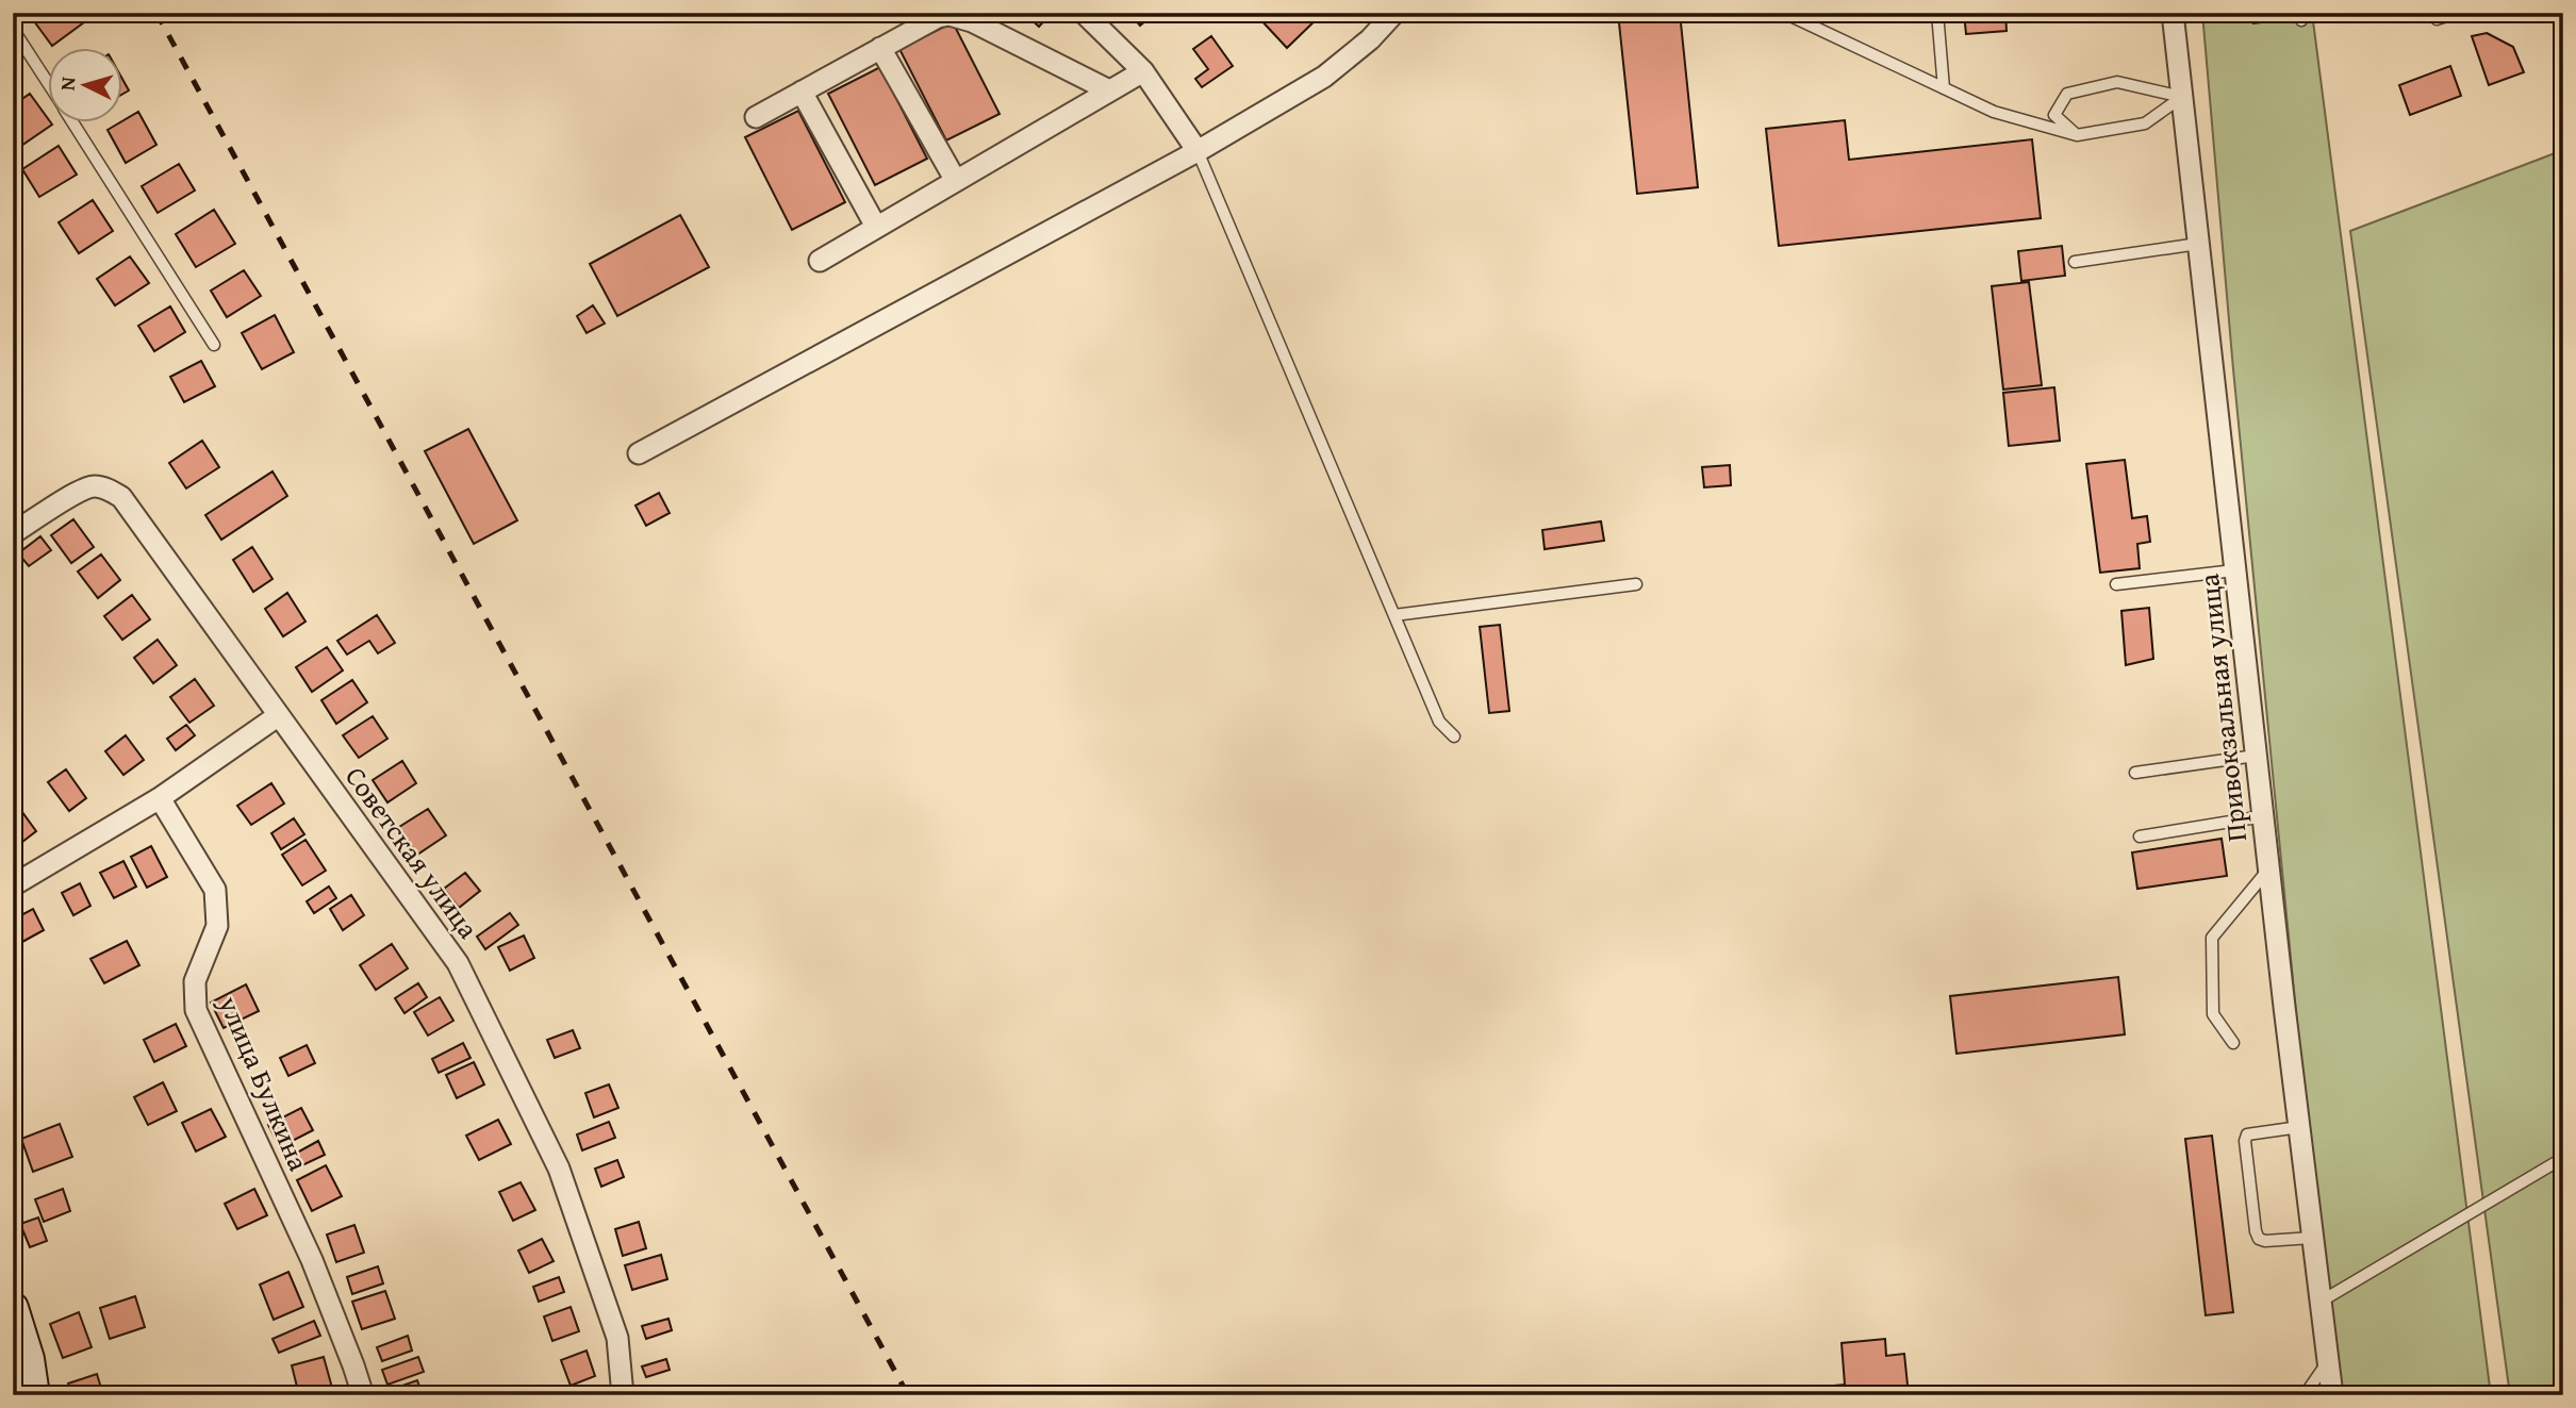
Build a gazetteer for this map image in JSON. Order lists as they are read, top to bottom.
{
  "streets": {
    "street": ["Привокзальная улица", "Советская улица", "улица Булкина"]
  },
  "north": "left"
}
